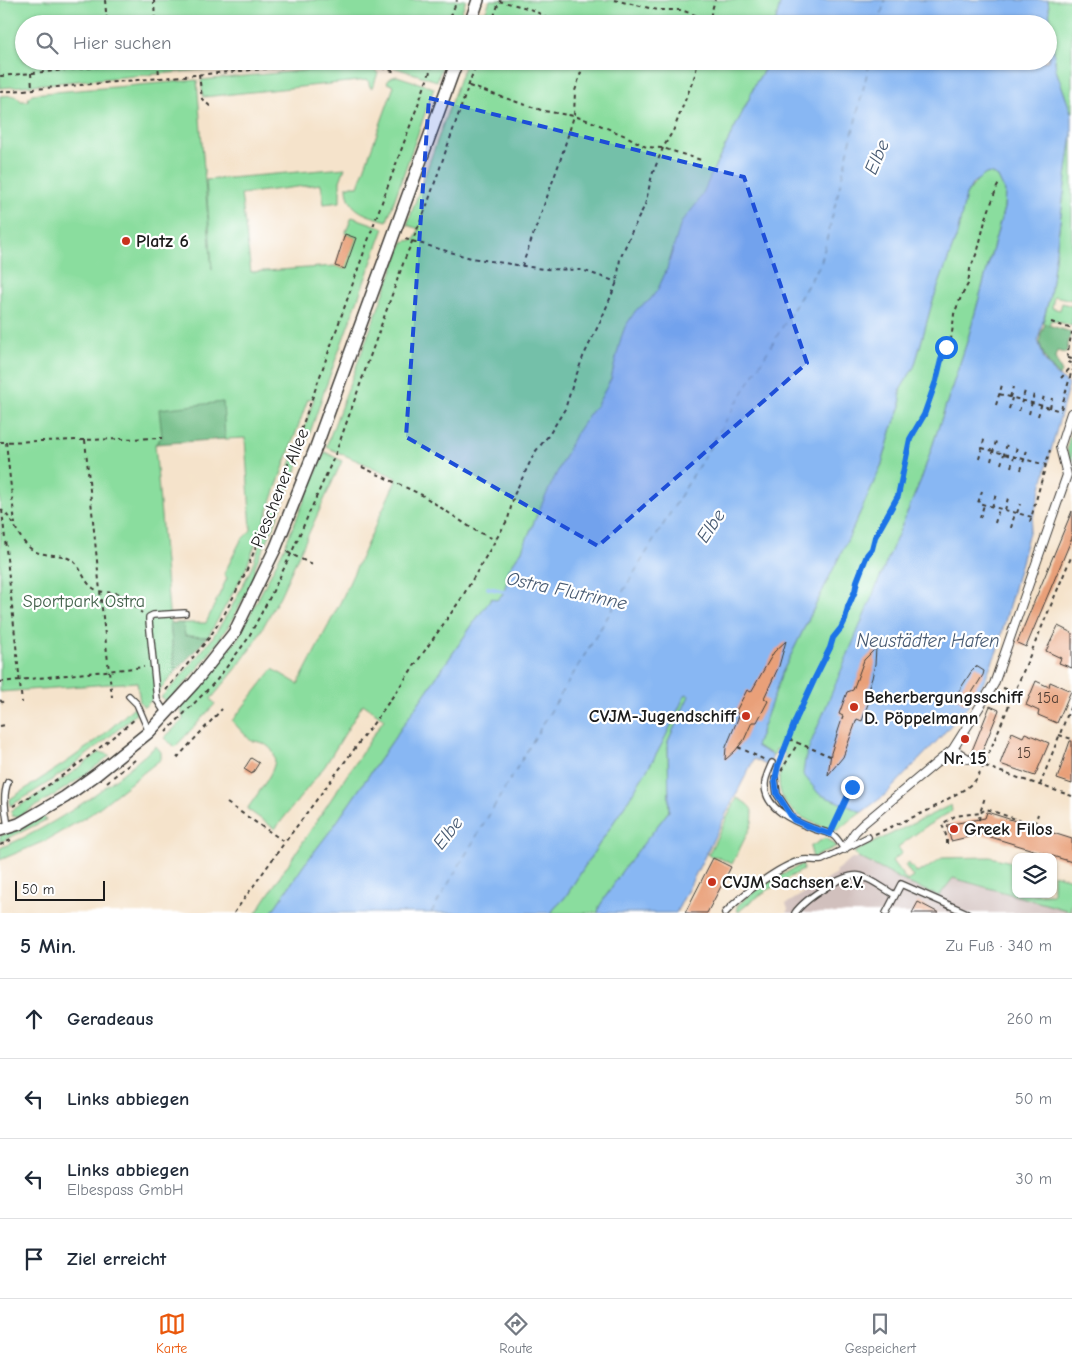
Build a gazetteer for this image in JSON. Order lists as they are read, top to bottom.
{
  "streets": {
    "street": ["Pieschener Allee"]
  },
  "water": ["Elbe", "Ostra Flutrinne", "Neustädter Hafen"],
  "parks": ["Sportpark Ostra"],
  "places": [
    "Platz 6",
    "Beherbergungsschiff D. Pöppelmann",
    "CVJM-Jugendschiff",
    "Nr. 15",
    "Greek Filos",
    "CVJM Sachsen e.V."
  ],
  "house_numbers": ["15a", "15"],
  "scale_bar": "50 m",
  "page": {
    "search": "Hier suchen",
    "scale": "50 m",
    "heading": ["5 Min.", "Zu Fuß · 340 m"],
    "list": [
      ["Geradeaus", "260 m"],
      ["Links abbiegen", "50 m"],
      ["Links abbiegen", "Elbespass GmbH", "30 m"],
      "Ziel erreicht"
    ],
    "nav": ["Karte", "Route", "Gespeichert"]
  }
}
